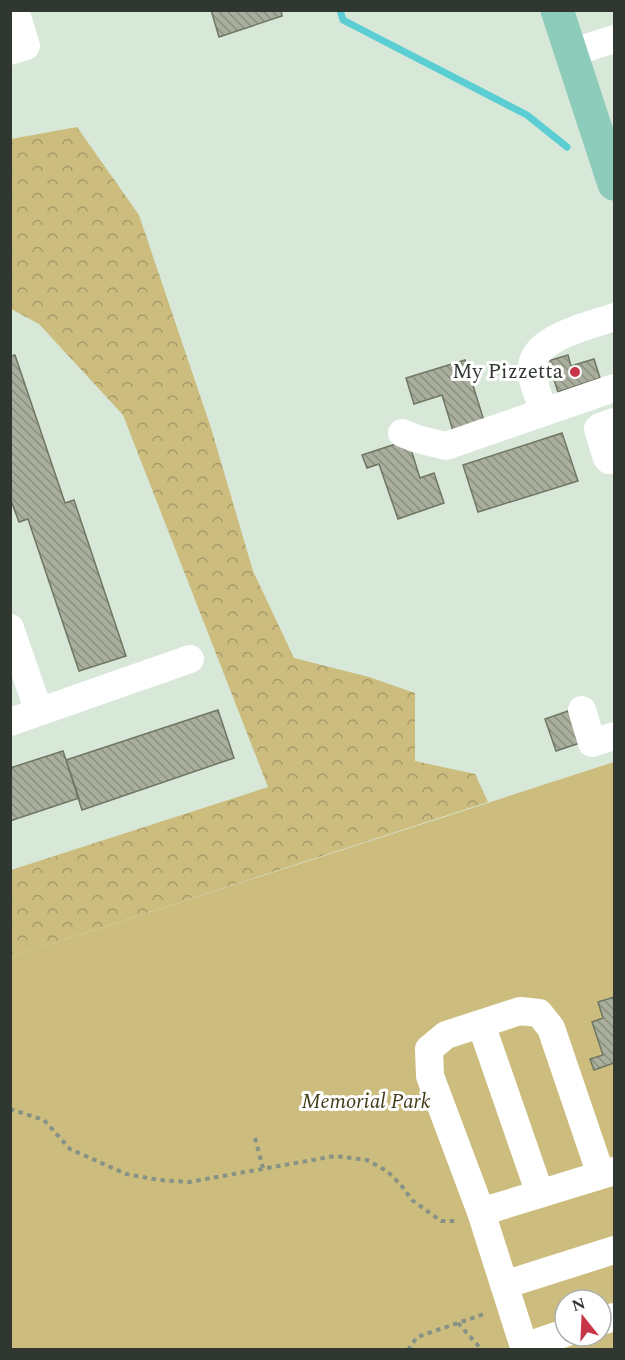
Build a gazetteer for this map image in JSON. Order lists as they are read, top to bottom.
{
  "parks": ["Memorial Park"],
  "places": ["My Pizzetta"],
  "north": "top"
}
